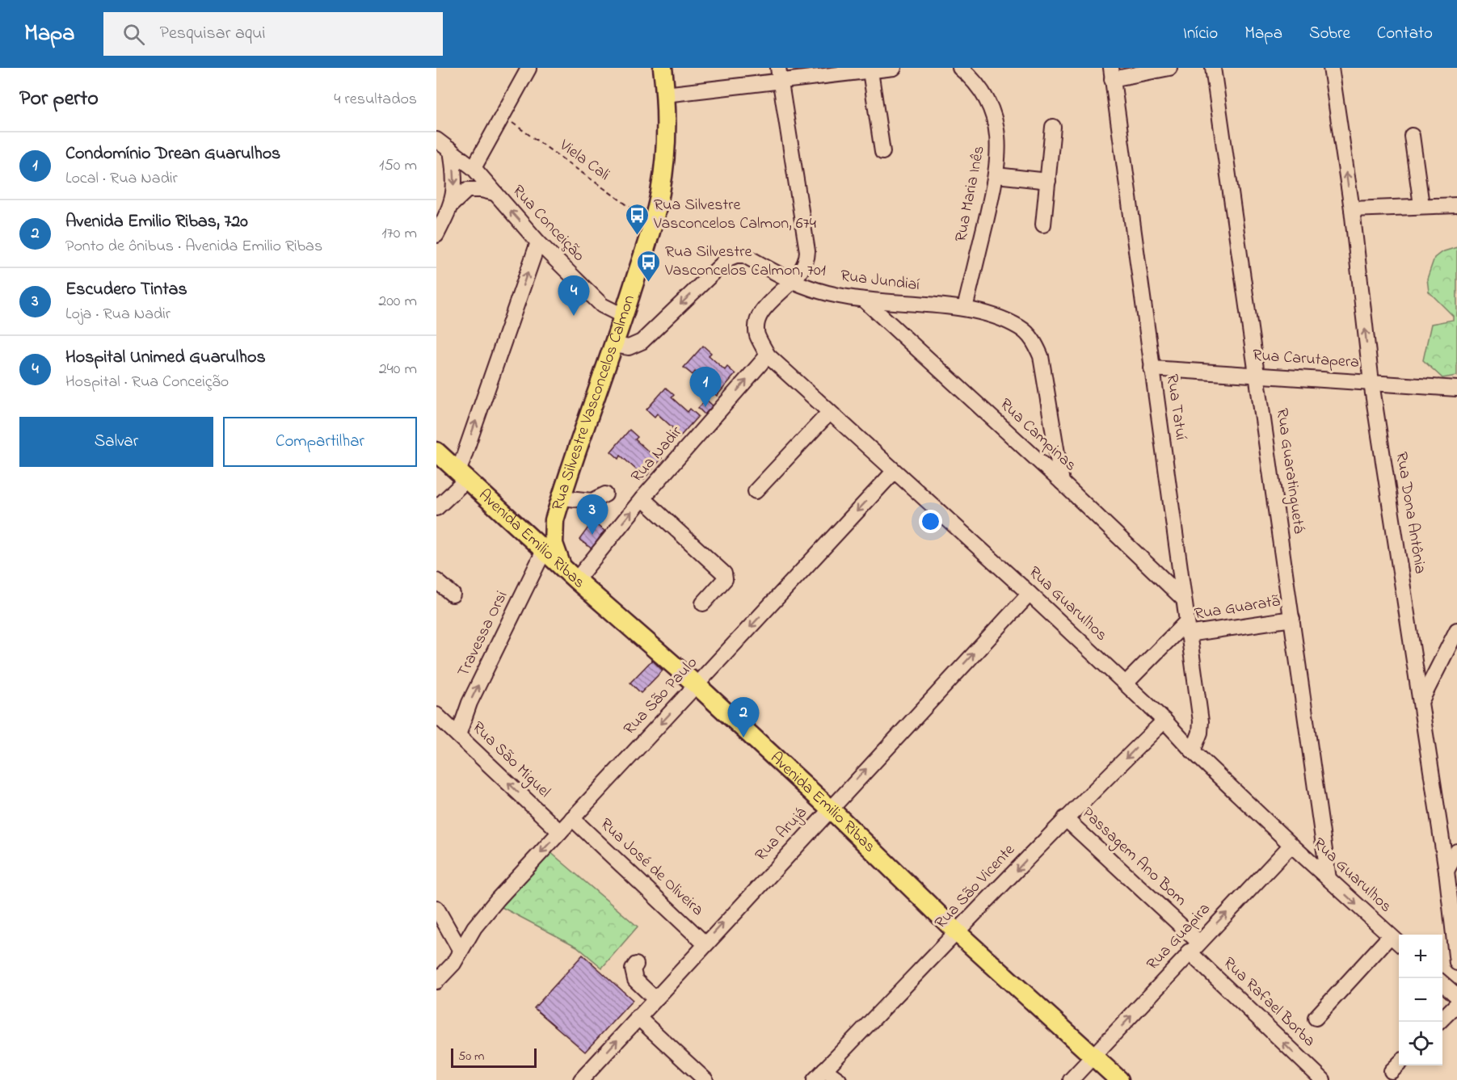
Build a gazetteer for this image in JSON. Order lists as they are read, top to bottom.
{
  "streets": {
    "main road": ["Rua Silvestre Vasconcelos Calmon", "Avenida Emilio Ribas"],
    "street": [
      "Rua Maria Inês",
      "Rua Conceição",
      "Rua Jundiaí",
      "Rua Carutapera",
      "Rua Tatuí",
      "Rua Campinas",
      "Rua Nadir",
      "Rua Guaratinguetá",
      "Rua Dona Antônia",
      "Rua Guarulhos",
      "Rua Guaratã",
      "Travessa Orsi",
      "Rua São Paulo",
      "Rua São Miguel",
      "Rua Arujá",
      "Passagem Ano Bom",
      "Rua José de Oliveira",
      "Rua São Vicente",
      "Rua Guapira",
      "Rua Rafael Borba"
    ],
    "path": ["Viela Cali"]
  },
  "crossings": [
    ["Viela Cali", "Rua Silvestre Vasconcelos Calmon"],
    ["Rua Maria Inês", "Rua Jundiaí"],
    ["Rua Conceição", "Rua Silvestre Vasconcelos Calmon"],
    ["Rua Jundiaí", "Rua Silvestre Vasconcelos Calmon"],
    ["Rua Jundiaí", "Rua Campinas"],
    ["Rua Jundiaí", "Rua Guarulhos"],
    ["Rua Carutapera", "Rua Tatuí"],
    ["Rua Carutapera", "Rua Guaratinguetá"],
    ["Rua Carutapera", "Rua Dona Antônia"],
    ["Rua Silvestre Vasconcelos Calmon", "Avenida Emilio Ribas"],
    ["Rua Tatuí", "Rua Campinas"],
    ["Rua Tatuí", "Rua Guarulhos"],
    ["Rua Tatuí", "Rua Guaratã"],
    ["Rua Nadir", "Avenida Emilio Ribas"],
    ["Rua Nadir", "Rua Guarulhos"],
    ["Rua Guaratinguetá", "Rua Guarulhos"],
    ["Rua Guaratinguetá", "Rua Guaratã"],
    ["Avenida Emilio Ribas", "Travessa Orsi"],
    ["Avenida Emilio Ribas", "Rua São Paulo"],
    ["Avenida Emilio Ribas", "Rua Arujá"],
    ["Avenida Emilio Ribas", "Rua São Vicente"],
    ["Avenida Emilio Ribas", "Rua Guapira"],
    ["Rua Guarulhos", "Rua São Paulo"],
    ["Rua Guarulhos", "Rua Arujá"],
    ["Rua Guarulhos", "Rua São Vicente"],
    ["Rua Guarulhos", "Rua Guapira"],
    ["Travessa Orsi", "Rua São Miguel"],
    ["Rua São Paulo", "Rua São Miguel"],
    ["Rua São Paulo", "Rua José de Oliveira"],
    ["Rua Arujá", "Rua José de Oliveira"],
    ["Passagem Ano Bom", "Rua São Vicente"],
    ["Passagem Ano Bom", "Rua Guapira"],
    ["Passagem Ano Bom", "Rua Rafael Borba"],
    ["Rua Guapira", "Rua Rafael Borba"]
  ],
  "one_way": [
    "Rua Dona Antônia",
    "Travessa Orsi",
    "Rua São Paulo",
    "Rua São Miguel",
    "Rua Arujá",
    "Rua São Vicente",
    "Rua Guapira",
    "Rua Rafael Borba"
  ],
  "places": {
    "bus stop": ["Rua Silvestre Vasconcelos Calmon, 674", "Rua Silvestre Vasconcelos Calmon, 701"]
  },
  "scale_bar": "50 m",
  "page": {
    "header": "Mapa",
    "search": "Pesquisar aqui",
    "nav": [
      "Início",
      "Mapa",
      "Sobre",
      "Contato"
    ],
    "heading": ["Por perto", "4 resultados"],
    "list": [
      {
        "mark": "1",
        "name": "Condomínio Drean Guarulhos",
        "note": "Local · Rua Nadir",
        "value": "150 m"
      },
      {
        "mark": "2",
        "name": "Avenida Emilio Ribas, 720",
        "note": "Ponto de ônibus · Avenida Emilio Ribas",
        "value": "170 m"
      },
      {
        "mark": "3",
        "name": "Escudero Tintas",
        "note": "Loja · Rua Nadir",
        "value": "200 m"
      },
      {
        "mark": "4",
        "name": "Hospital Unimed Guarulhos",
        "note": "Hospital · Rua Conceição",
        "value": "240 m"
      }
    ],
    "pins": [
      "4",
      "1",
      "3",
      "2"
    ],
    "buttons": ["Salvar", "Compartilhar"],
    "map_buttons": ["+", "−"],
    "scale": "50 m"
  }
}
